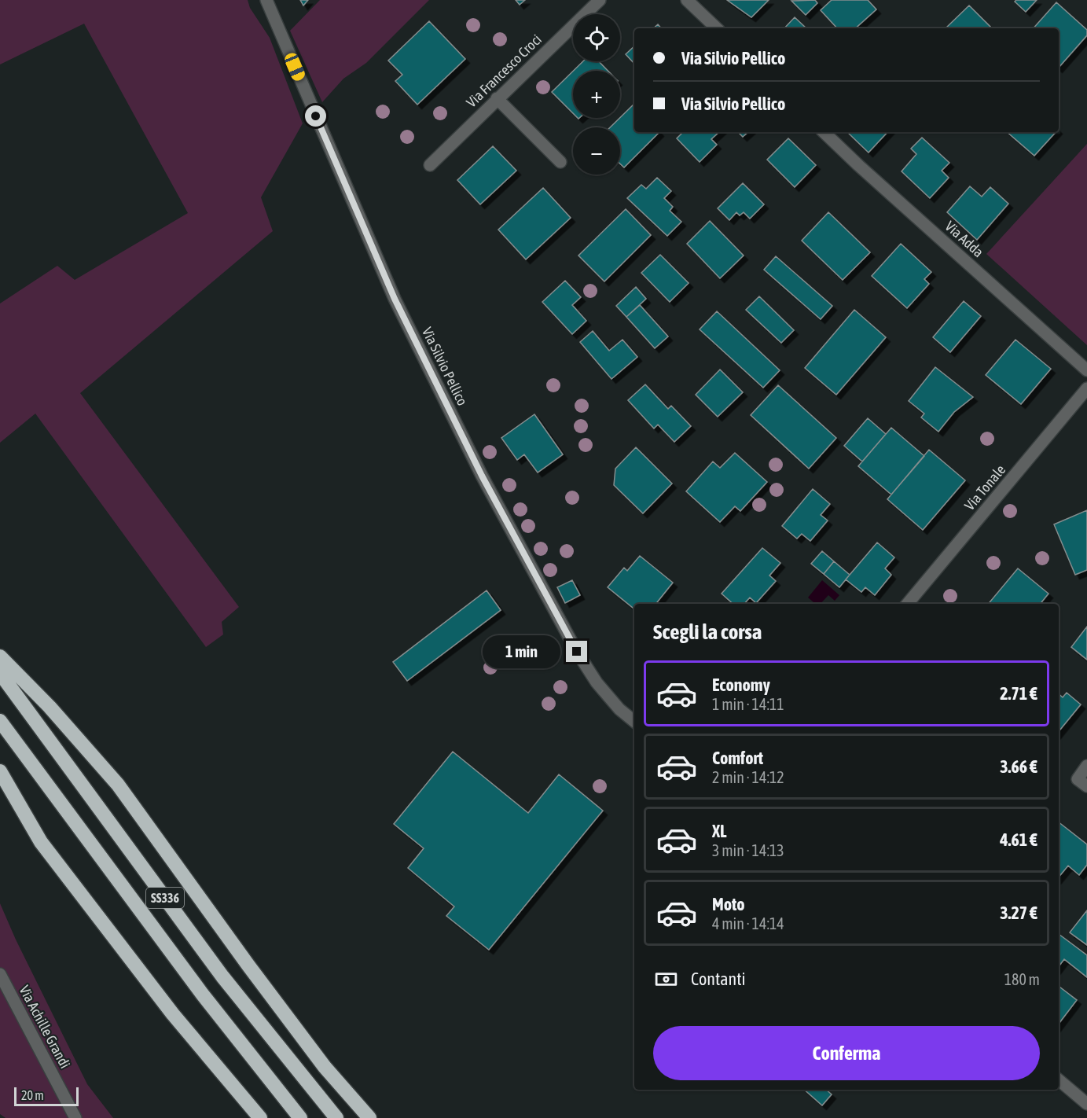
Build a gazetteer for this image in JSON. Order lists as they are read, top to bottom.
{
  "streets": {
    "highway": ["SS336"],
    "street": [
      "Via Francesco Croci",
      "Via Adda",
      "Via Silvio Pellico",
      "Via Tonale",
      "Via Achille Grandi"
    ]
  },
  "scale_bar": "20 m",
  "page": {
    "map_buttons": ["+", "−"],
    "banner": ["Via Silvio Pellico", "Via Silvio Pellico"],
    "heading": "Scegli la corsa",
    "bubble": "1 min",
    "list": [
      {
        "name": "Economy",
        "note": "1 min · 14:11",
        "value": "2.71 €"
      },
      {
        "name": "Comfort",
        "note": "2 min · 14:12",
        "value": "3.66 €"
      },
      {
        "name": "XL",
        "note": "3 min · 14:13",
        "value": "4.61 €"
      },
      {
        "name": "Moto",
        "note": "4 min · 14:14",
        "value": "3.27 €"
      }
    ],
    "pay": ["Contanti", "180 m"],
    "buttons": "Conferma",
    "scale": "20 m"
  }
}
